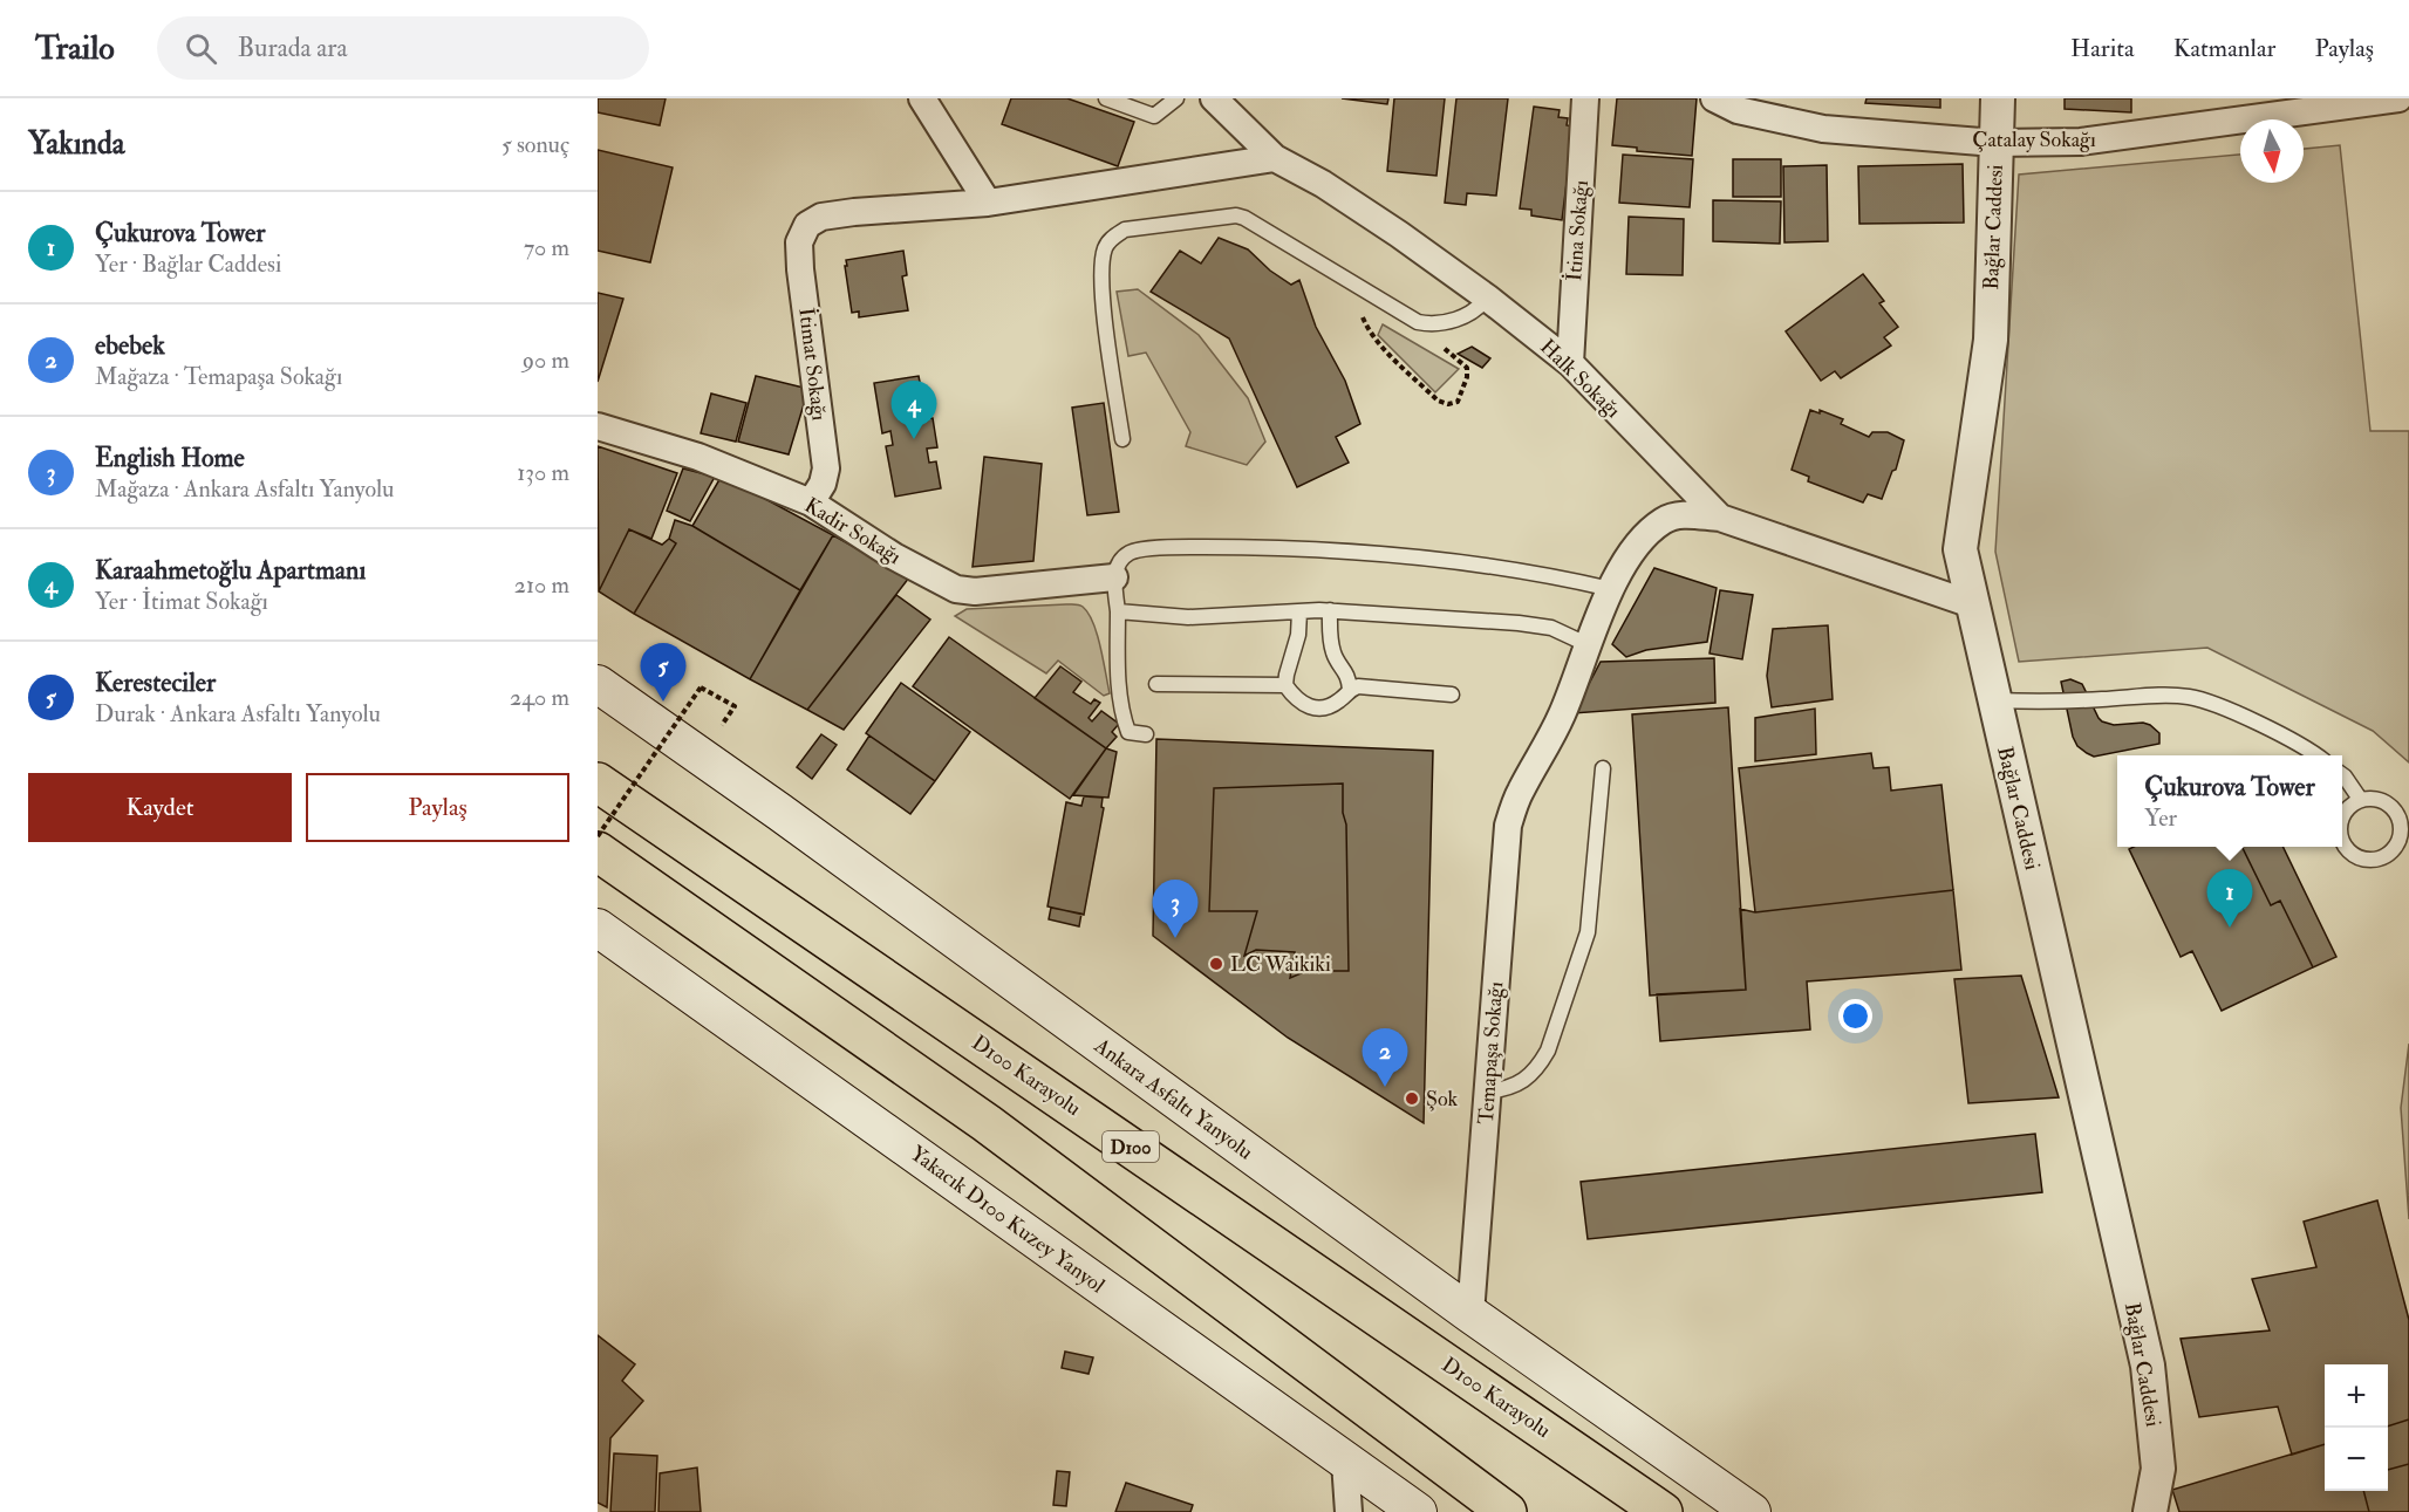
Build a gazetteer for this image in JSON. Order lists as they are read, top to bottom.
{
  "streets": {
    "highway": ["D100 Karayolu", "D100"],
    "main road": ["Ankara Asfaltı Yanyolu", "Yakacık D100 Kuzey Yanyol"],
    "street": [
      "Çatalay Sokağı",
      "Bağlar Caddesi",
      "İtina Sokağı",
      "İtimat Sokağı",
      "Halk Sokağı",
      "Kadir Sokağı",
      "Temapaşa Sokağı"
    ]
  },
  "crossings": [
    ["Çatalay Sokağı", "Bağlar Caddesi"],
    ["Bağlar Caddesi", "Halk Sokağı"],
    ["İtina Sokağı", "Halk Sokağı"],
    ["İtimat Sokağı", "Kadir Sokağı"],
    ["Halk Sokağı", "Temapaşa Sokağı"],
    ["Temapaşa Sokağı", "Ankara Asfaltı Yanyolu"]
  ],
  "places": ["LC Waikiki", "Şok"],
  "north": "bottom",
  "page": {
    "header": "Trailo",
    "search": "Burada ara",
    "nav": ["Harita", "Katmanlar", "Paylaş"],
    "heading": ["Yakında", "5 sonuç"],
    "list": [
      {
        "mark": "1",
        "name": "Çukurova Tower",
        "note": "Yer · Bağlar Caddesi",
        "value": "70 m"
      },
      {
        "mark": "2",
        "name": "ebebek",
        "note": "Mağaza · Temapaşa Sokağı",
        "value": "90 m"
      },
      {
        "mark": "3",
        "name": "English Home",
        "note": "Mağaza · Ankara Asfaltı Yanyolu",
        "value": "130 m"
      },
      {
        "mark": "4",
        "name": "Karaahmetoğlu Apartmanı",
        "note": "Yer · İtimat Sokağı",
        "value": "210 m"
      },
      {
        "mark": "5",
        "name": "Keresteciler",
        "note": "Durak · Ankara Asfaltı Yanyolu",
        "value": "240 m"
      }
    ],
    "pins": [
      "4",
      "5",
      "1",
      "3",
      "2"
    ],
    "buttons": ["Kaydet", "Paylaş"],
    "popup": ["Çukurova Tower", "Yer"],
    "map_buttons": ["+", "−"]
  }
}
